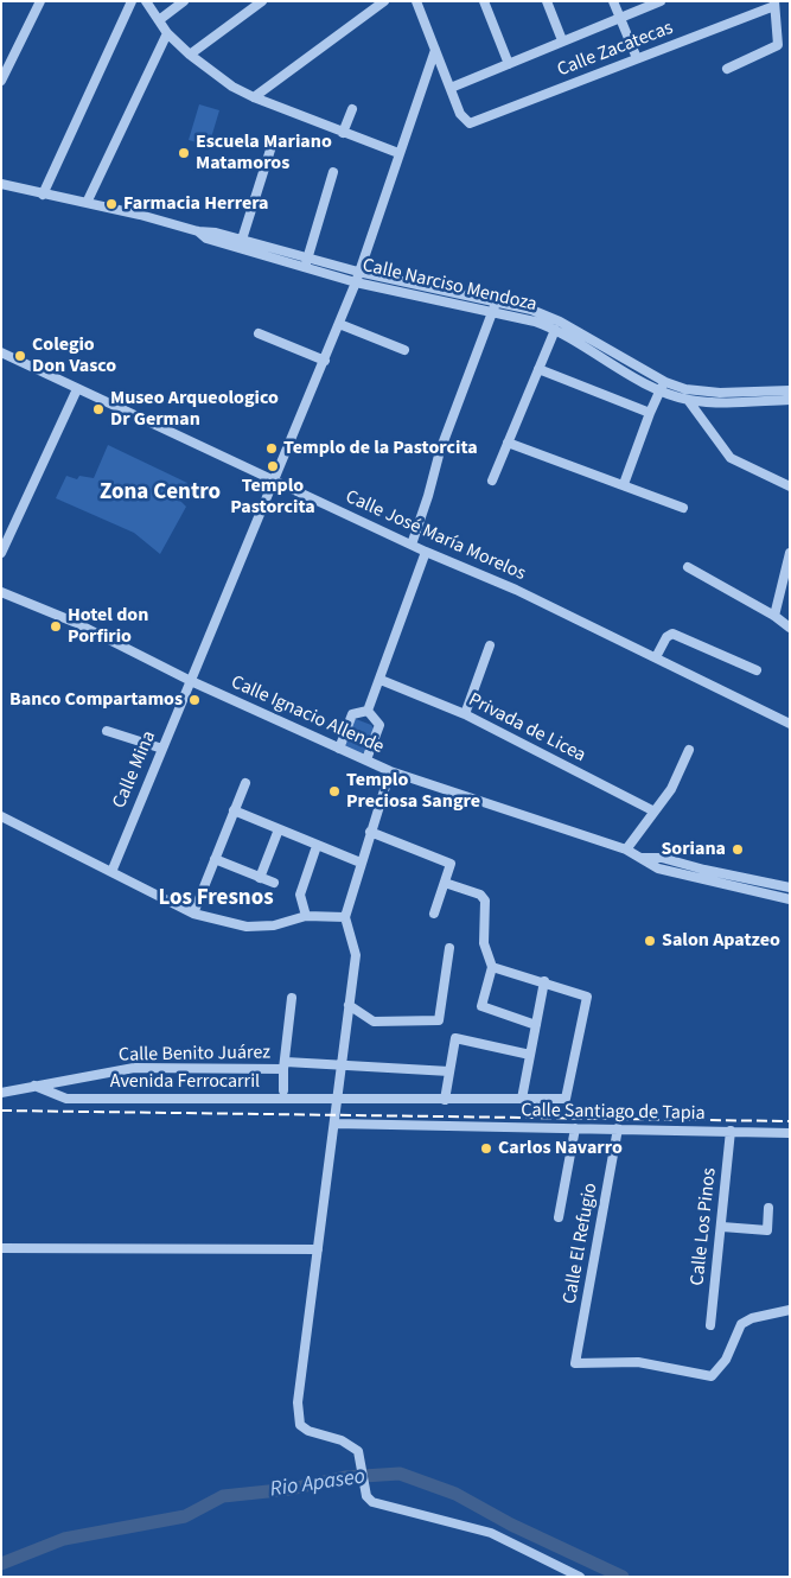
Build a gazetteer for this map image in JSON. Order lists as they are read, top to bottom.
{
  "streets": {
    "street": [
      "Calle Zacatecas",
      "Calle Narciso Mendoza",
      "Calle José María Morelos",
      "Calle Ignacio Allende",
      "Privada de Licea",
      "Calle Mina",
      "Calle Benito Juárez",
      "Avenida Ferrocarril",
      "Calle Santiago de Tapia",
      "Calle Los Pinos",
      "Calle El Refugio"
    ]
  },
  "crossings": [
    ["Calle Narciso Mendoza", "Calle Mina"],
    ["Calle José María Morelos", "Calle Mina"],
    ["Calle Ignacio Allende", "Calle Mina"],
    ["Calle Benito Juárez", "Avenida Ferrocarril"],
    ["Calle Santiago de Tapia", "Calle Los Pinos"],
    ["Calle Santiago de Tapia", "Calle El Refugio"]
  ],
  "districts": ["Zona Centro", "Los Fresnos"],
  "water": ["Rio Apaseo"],
  "places": [
    "Escuela Mariano Matamoros",
    "Farmacia Herrera",
    "Colegio Don Vasco",
    "Museo Arqueologico Dr German",
    "Templo de la Pastorcita",
    "Templo Pastorcita",
    "Hotel don Porfirio",
    "Banco Compartamos",
    "Templo Preciosa Sangre",
    "Soriana",
    "Salon Apatzeo",
    "Carlos Navarro"
  ]
}
